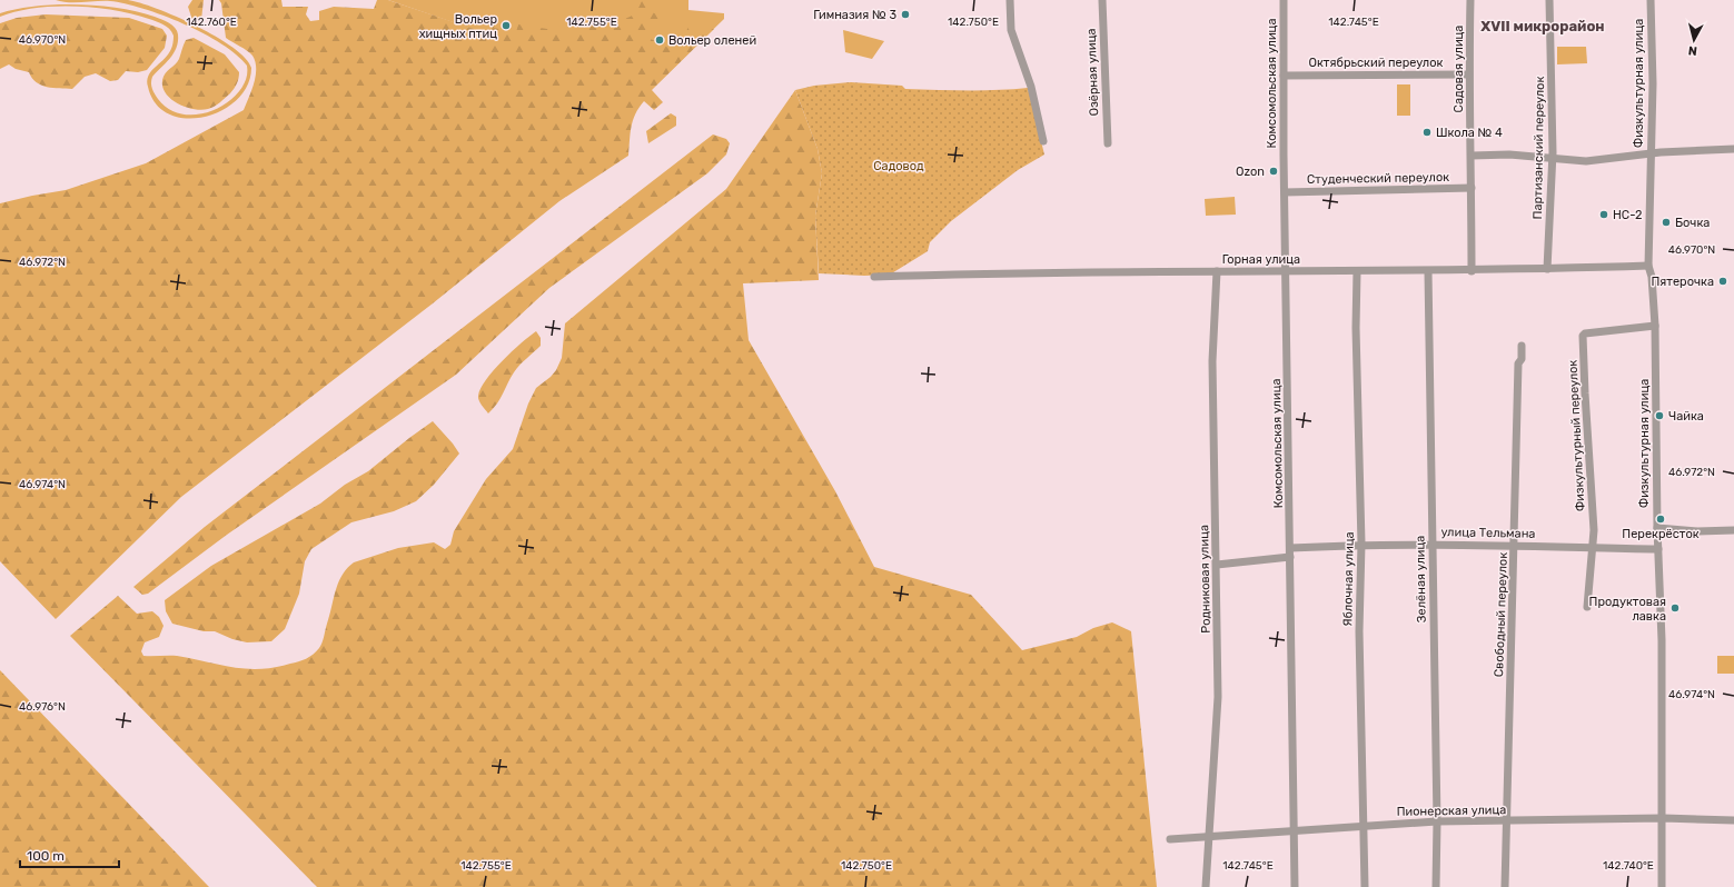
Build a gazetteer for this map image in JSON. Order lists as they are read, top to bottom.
{
  "streets": {
    "street": [
      "Октябрьский переулок",
      "Садовая улица",
      "Озёрная улица",
      "Комсомольская улица",
      "Физкультурная улица",
      "Партизанский переулок",
      "Студенческий переулок",
      "Горная улица",
      "Физкультурный переулок",
      "улица Тельмана",
      "Родниковая улица",
      "Яблочная улица",
      "Зелёная улица",
      "Свободный переулок",
      "Пионерская улица"
    ]
  },
  "crossings": [
    ["Октябрьский переулок", "Садовая улица"],
    ["Октябрьский переулок", "Комсомольская улица"],
    ["Садовая улица", "Студенческий переулок"],
    ["Садовая улица", "Горная улица"],
    ["Комсомольская улица", "Студенческий переулок"],
    ["Комсомольская улица", "Горная улица"],
    ["Комсомольская улица", "улица Тельмана"],
    ["Комсомольская улица", "Пионерская улица"],
    ["Физкультурная улица", "Горная улица"],
    ["Физкультурная улица", "Физкультурный переулок"],
    ["Физкультурная улица", "улица Тельмана"],
    ["Физкультурная улица", "Пионерская улица"],
    ["Партизанский переулок", "Горная улица"],
    ["Горная улица", "Родниковая улица"],
    ["Горная улица", "Яблочная улица"],
    ["Горная улица", "Зелёная улица"],
    ["Физкультурный переулок", "улица Тельмана"],
    ["улица Тельмана", "Яблочная улица"],
    ["улица Тельмана", "Зелёная улица"],
    ["улица Тельмана", "Свободный переулок"],
    ["Родниковая улица", "Пионерская улица"],
    ["Яблочная улица", "Пионерская улица"],
    ["Зелёная улица", "Пионерская улица"],
    ["Свободный переулок", "Пионерская улица"]
  ],
  "districts": ["XVII микрорайон"],
  "parks": ["Садовод"],
  "places": [
    "Гимназия № 3",
    "Вольер хищных птиц",
    "Вольер оленей",
    "Школа № 4",
    "Ozon",
    "НС-2",
    "Бочка",
    "Пятерочка",
    "Чайка",
    "Перекрёсток",
    "Продуктовая лавка"
  ],
  "scale_bar": "100 m",
  "north": "bottom",
  "coordinates": [
    "142.760°E",
    "142.755°E",
    "142.750°E",
    "142.745°E",
    "46.970°N",
    "46.972°N",
    "46.974°N",
    "46.976°N",
    "142.740°E"
  ]
}
